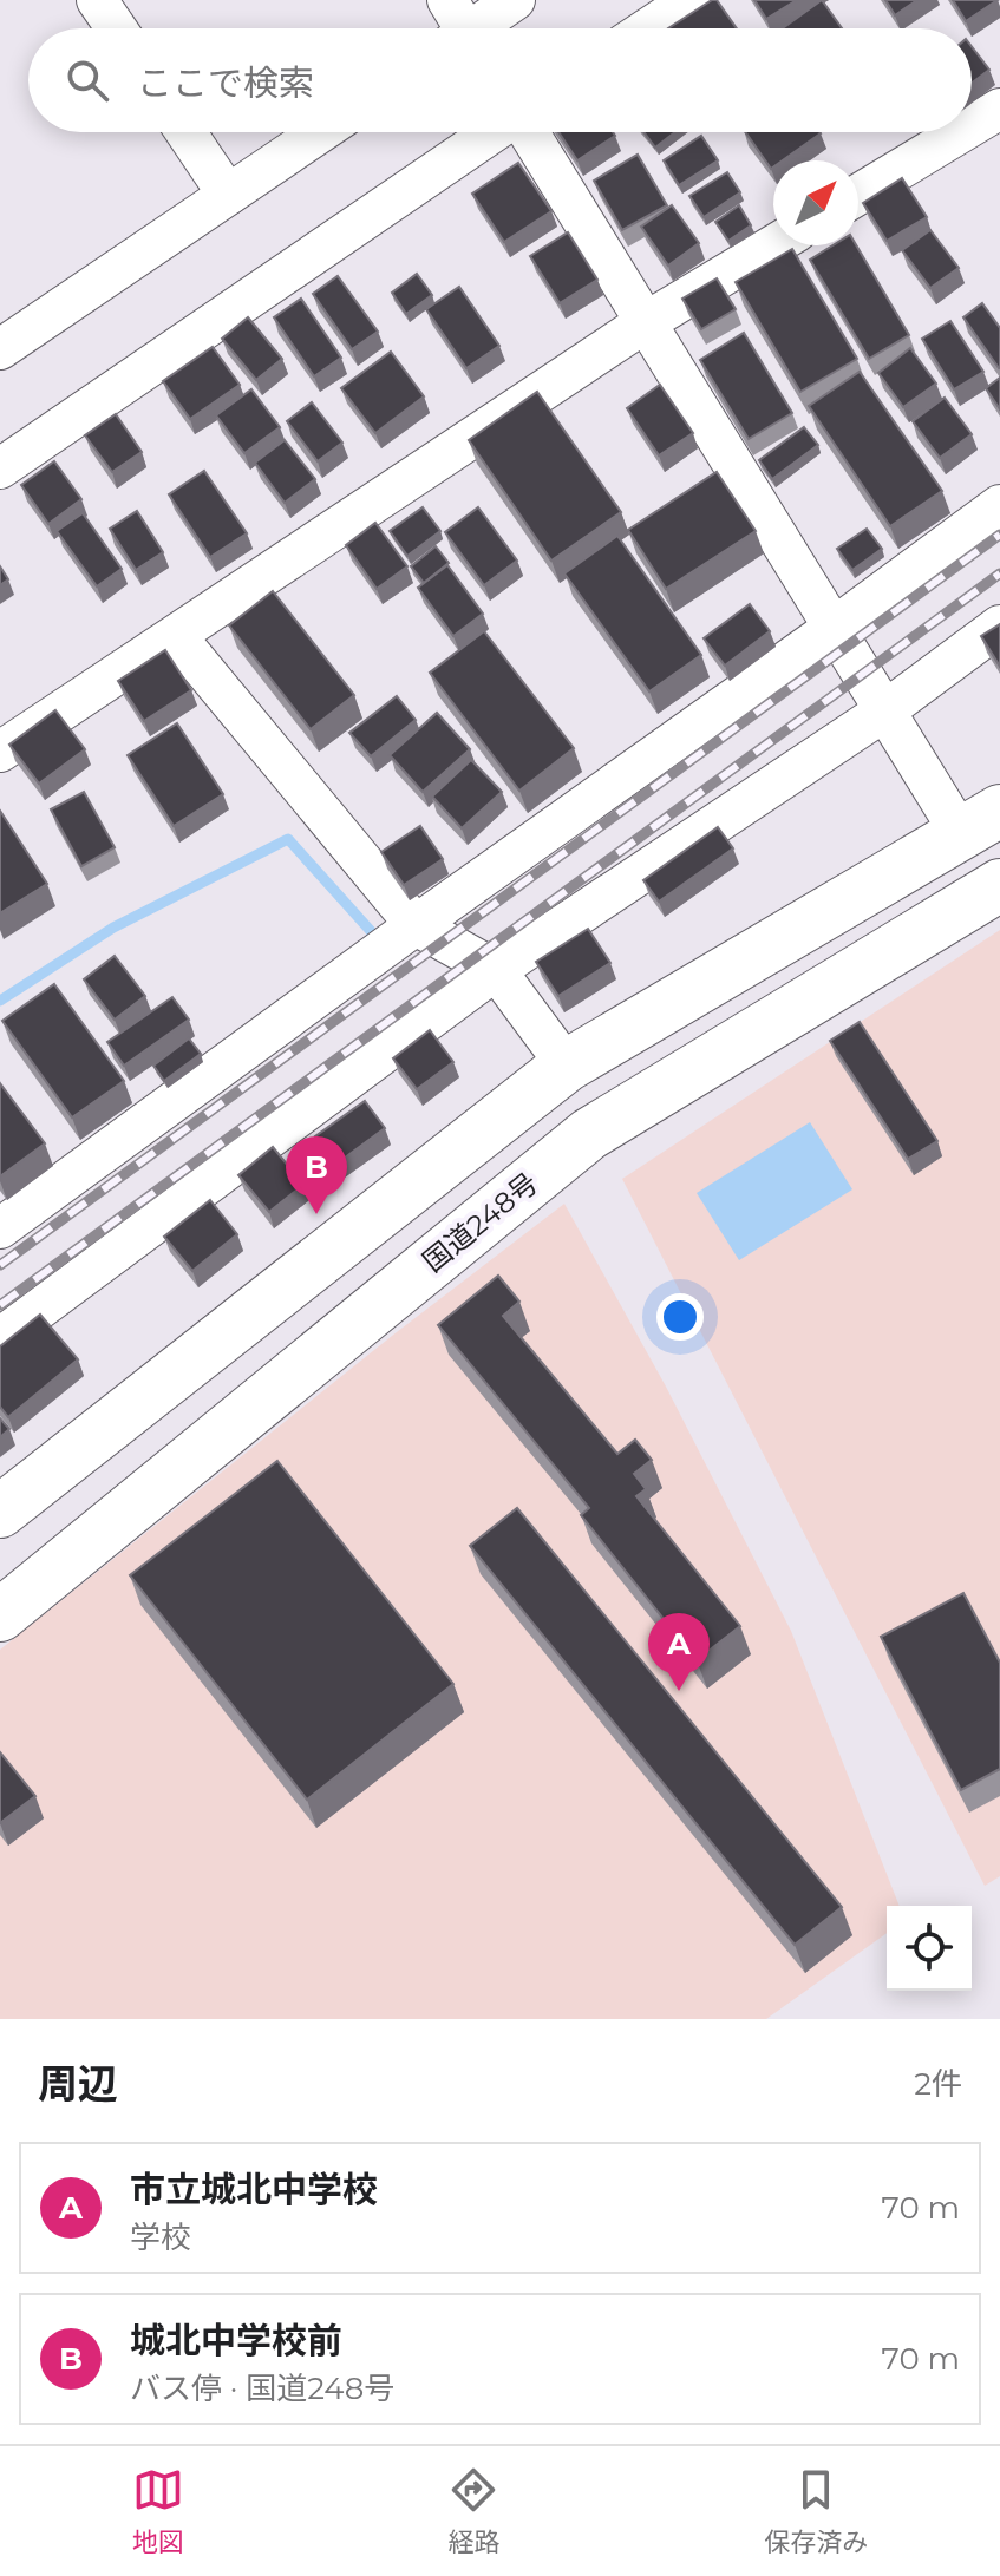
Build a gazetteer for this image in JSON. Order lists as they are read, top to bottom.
{
  "streets": {
    "highway": ["国道248号"]
  },
  "north": "top right",
  "page": {
    "search": "ここで検索",
    "pins": ["B", "A"],
    "heading": ["周辺", "2件"],
    "list": [
      {
        "mark": "A",
        "name": "市立城北中学校",
        "note": "学校",
        "value": "70 m"
      },
      {
        "mark": "B",
        "name": "城北中学校前",
        "note": "バス停 · 国道248号",
        "value": "70 m"
      }
    ],
    "nav": ["地図", "経路", "保存済み"]
  }
}
